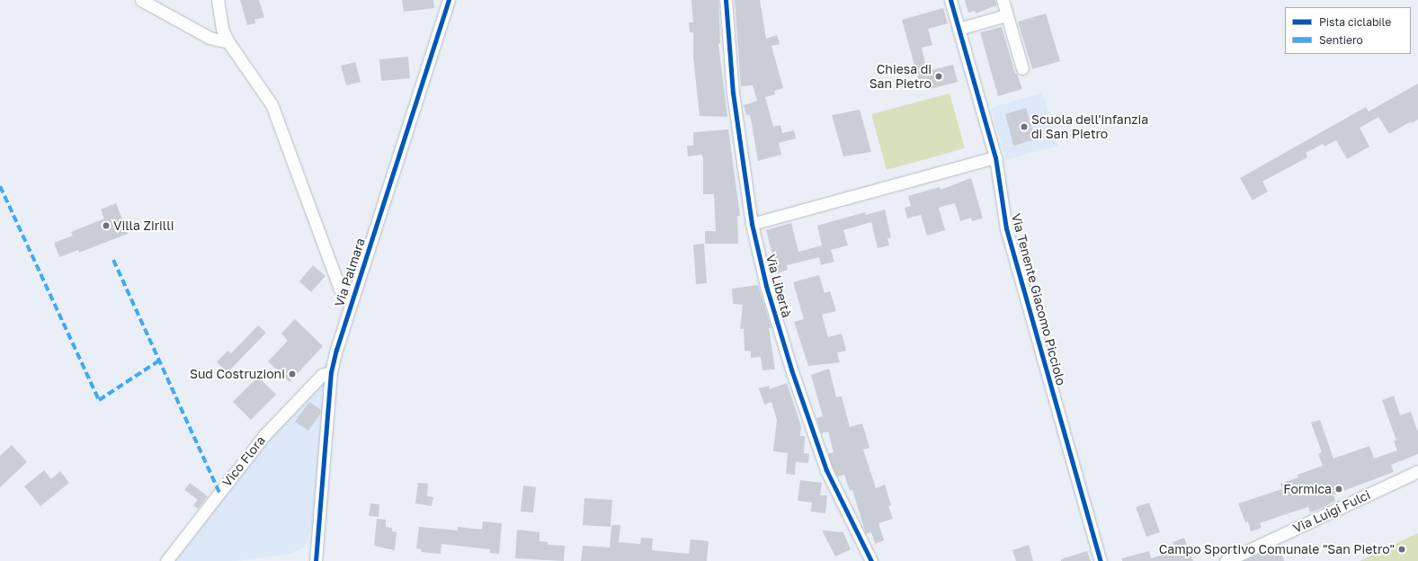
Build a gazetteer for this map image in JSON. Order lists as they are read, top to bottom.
{
  "streets": {
    "street": [
      "Via Palmara",
      "Via Libertà",
      "Via Tenente Giacomo Picciolo",
      "Vico Flora",
      "Via Luigi Fulci"
    ]
  },
  "crossings": [
    ["Via Palmara", "Vico Flora"]
  ],
  "places": [
    "Chiesa di San Pietro",
    "Scuola dell'infanzia di San Pietro",
    "Villa Zirilli",
    "Sud Costruzioni",
    "Formica",
    "Campo Sportivo Comunale \"San Pietro\""
  ],
  "legend": ["Pista ciclabile", "Sentiero"]
}
